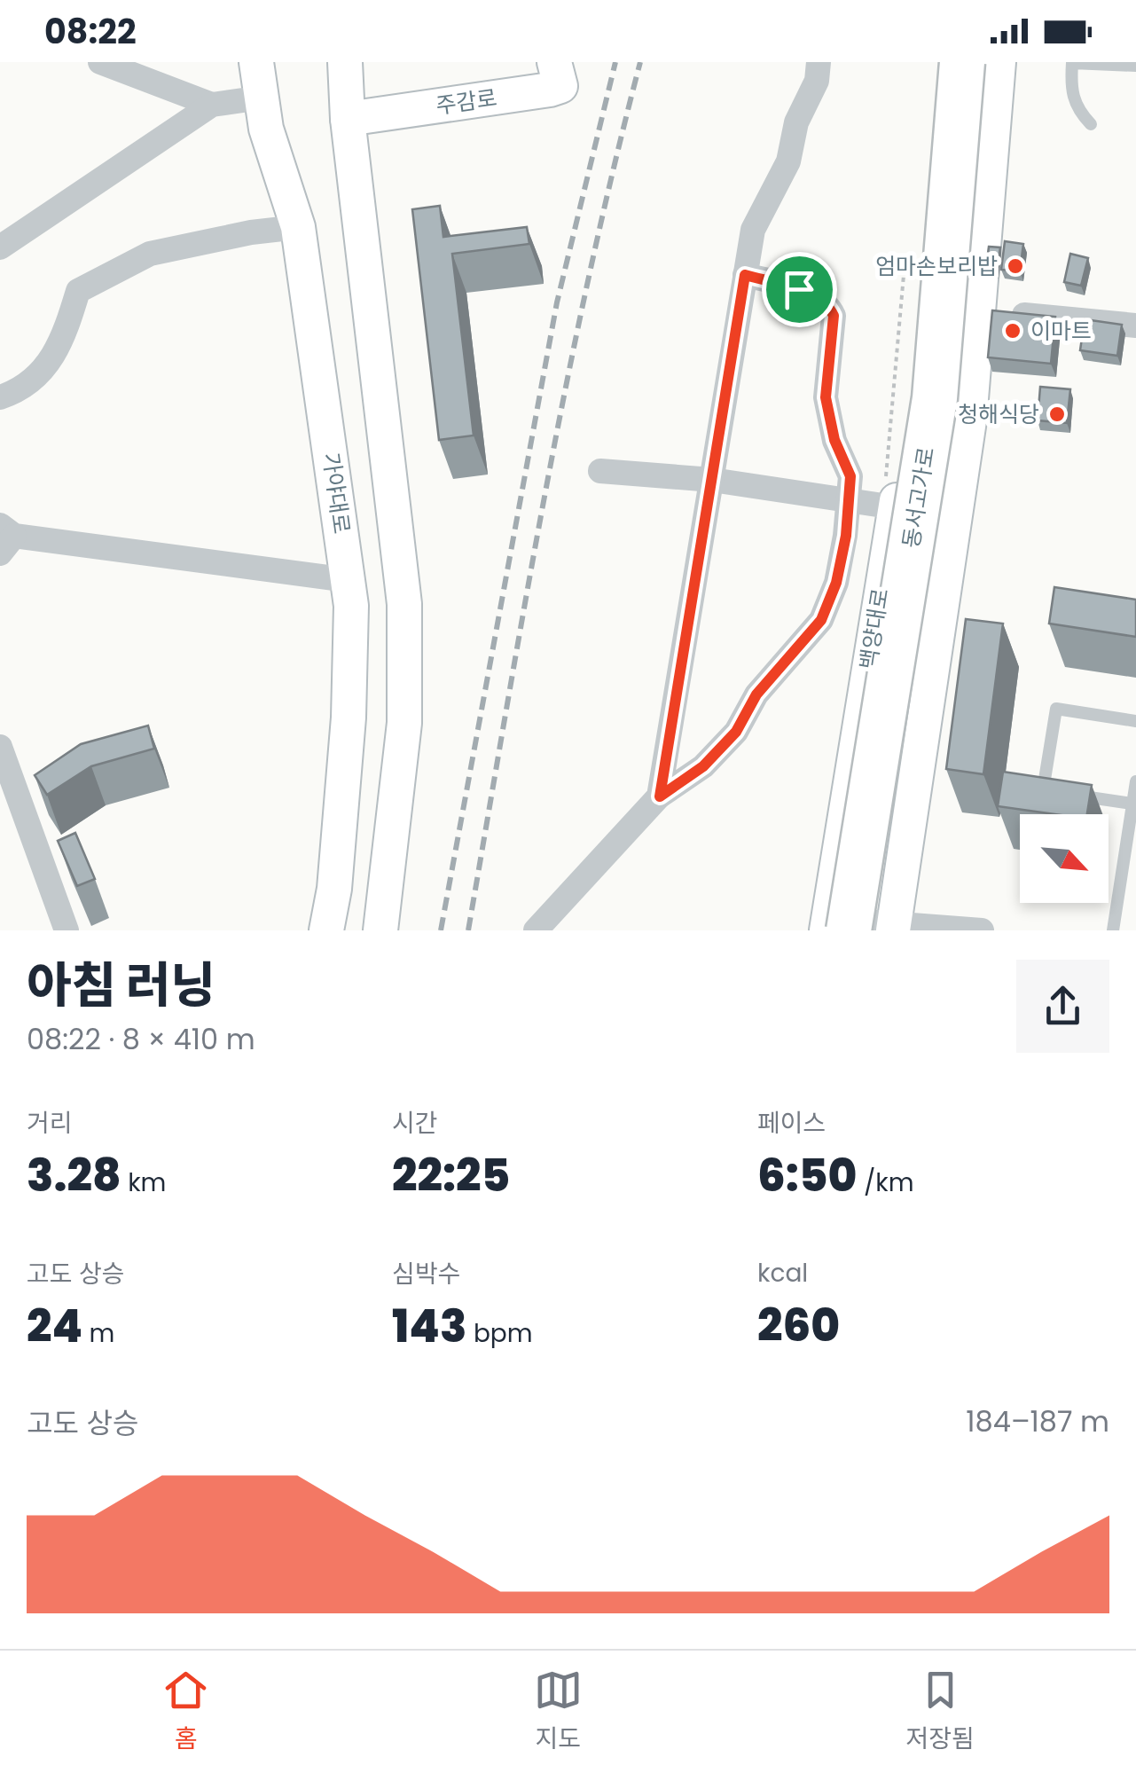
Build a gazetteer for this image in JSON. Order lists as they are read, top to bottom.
{
  "streets": {
    "highway": ["동서고가로"],
    "main road": ["주감로", "가야대로", "백양대로"]
  },
  "crossings": [
    ["동서고가로", "백양대로"]
  ],
  "places": ["엄마손보리밥", "이마트", "청해식당"],
  "north": "bottom right",
  "page": {
    "status": "08:22",
    "heading": ["아침 러닝", "08:22 · 8 × 410 m"],
    "stats": [
      ["거리", "3.28 km"],
      ["시간", "22:25"],
      ["페이스", "6:50 /km"],
      ["고도 상승", "24 m"],
      ["심박수", "143 bpm"],
      ["kcal", "260"]
    ],
    "chart": ["고도 상승", "184–187 m"],
    "tabs": ["홈", "지도", "저장됨"]
  }
}
